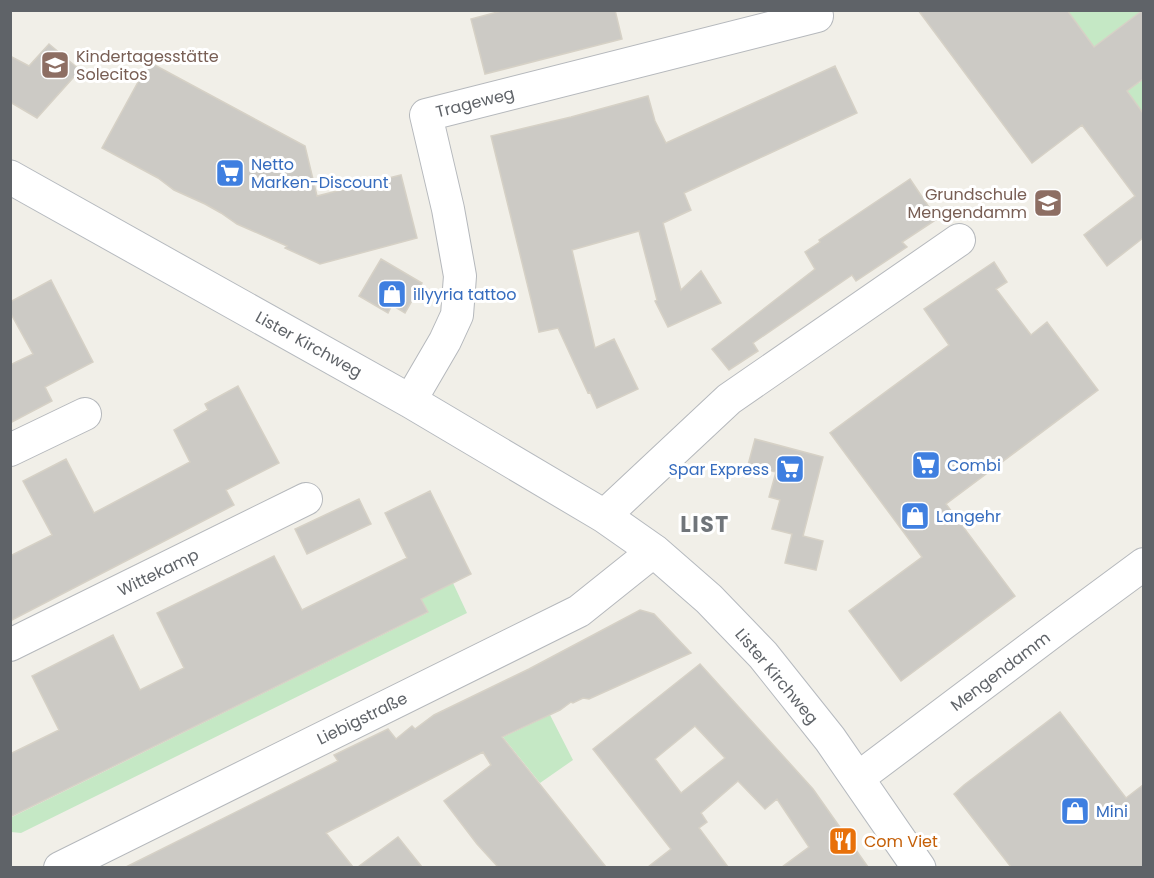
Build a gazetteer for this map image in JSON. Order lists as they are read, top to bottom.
{
  "streets": {
    "street": [
      "Trageweg",
      "Lister Kirchweg",
      "Wittekamp",
      "Mengendamm",
      "Liebigstraße"
    ]
  },
  "crossings": [
    ["Trageweg", "Lister Kirchweg"],
    ["Lister Kirchweg", "Mengendamm"],
    ["Lister Kirchweg", "Liebigstraße"]
  ],
  "districts": ["LIST"],
  "places": {
    "school or university": ["Kindertagesstätte Solecitos", "Grundschule Mengendamm"],
    "supermarket": ["Netto Marken-Discount", "Combi", "Spar Express"],
    "shop": ["illyyria tattoo", "Langehr", "Mini"],
    "restaurant": ["Com Viet"]
  }
}
